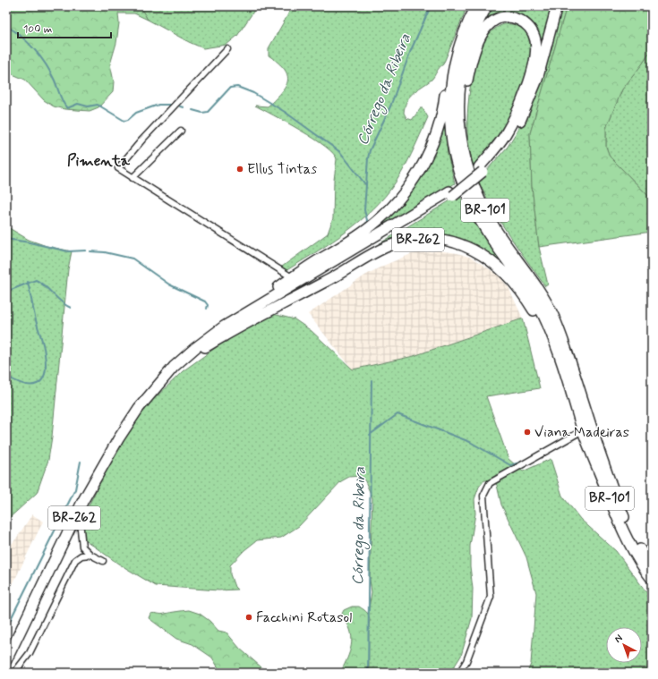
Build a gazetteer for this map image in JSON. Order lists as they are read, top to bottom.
{
  "streets": {
    "highway": ["BR-101", "BR-262"]
  },
  "crossings": [
    ["BR-101", "BR-262"]
  ],
  "districts": ["Pimenta"],
  "water": ["Córrego da Ribeira"],
  "places": ["Ellus Tintas", "Viana Madeiras", "Facchini Rotasol"],
  "scale_bar": "100 m",
  "north": "top left"
}
